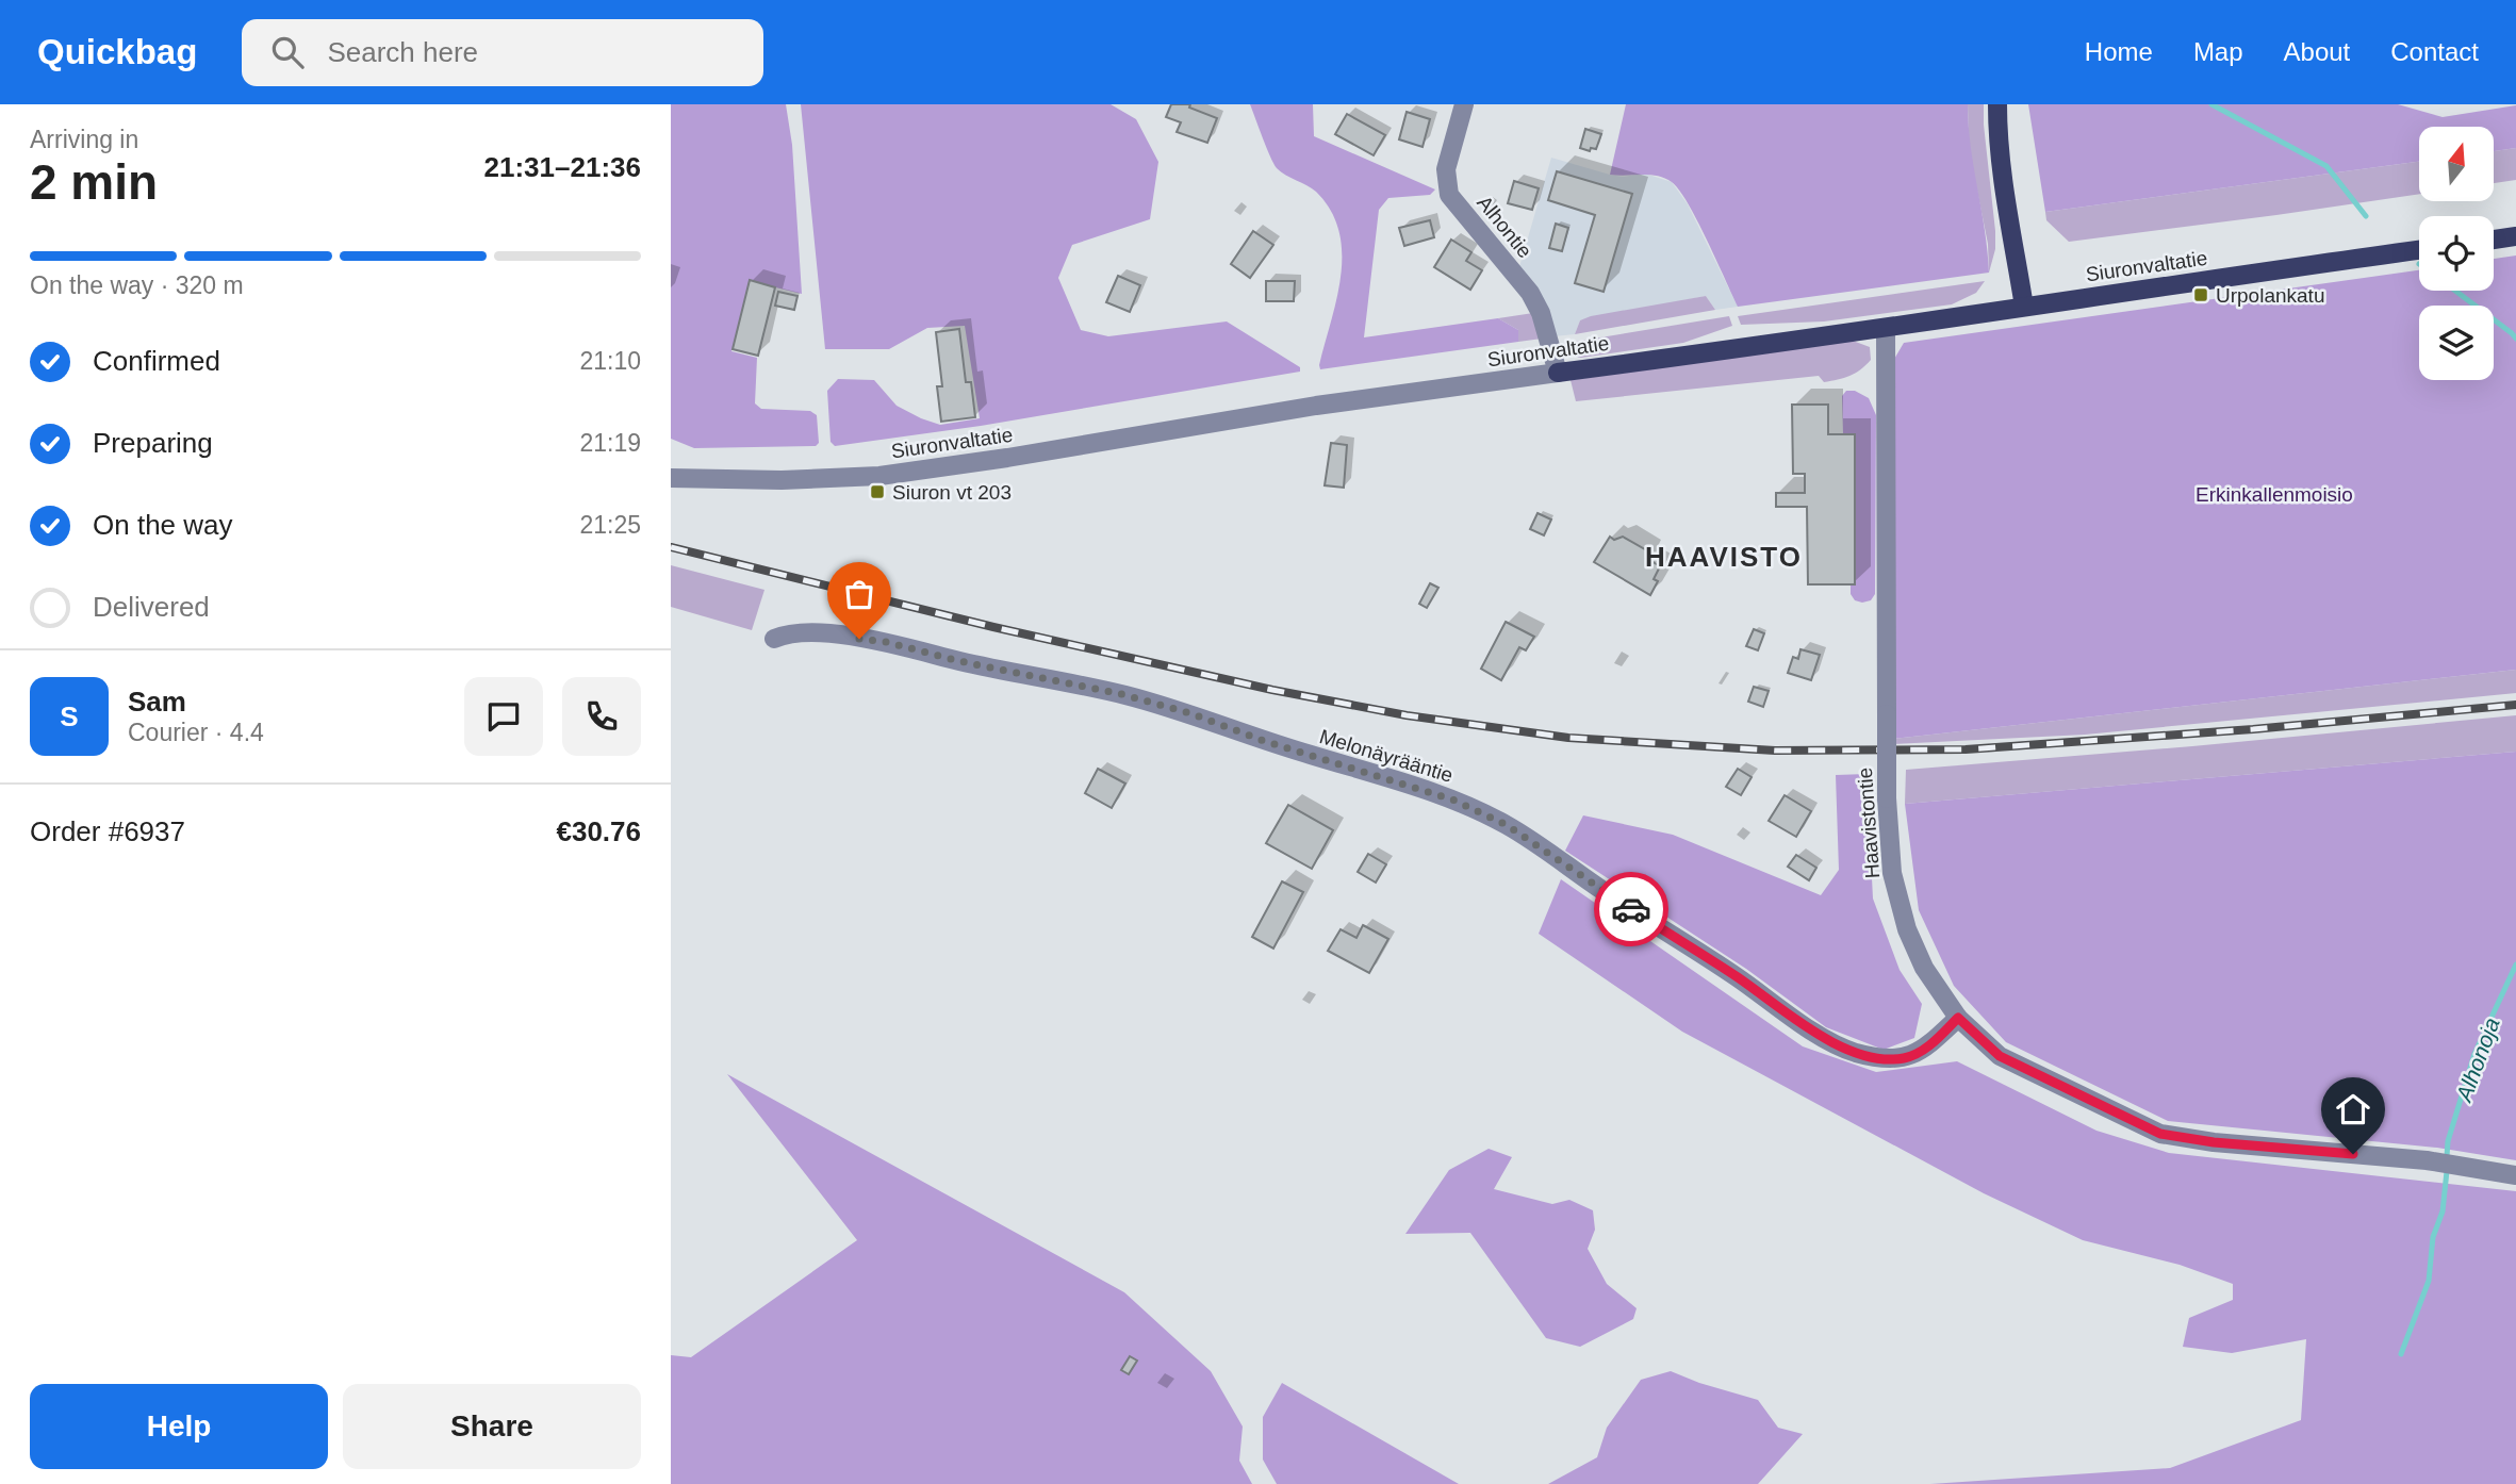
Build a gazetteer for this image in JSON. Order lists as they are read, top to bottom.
{
  "streets": {
    "main road": ["Siuronvaltatie"],
    "street": ["Alhontie", "Melonäyrääntie", "Haavistontie"]
  },
  "crossings": [
    ["Alhontie", "Siuronvaltatie"],
    ["Siuronvaltatie", "Haavistontie"],
    ["Melonäyrääntie", "Haavistontie"]
  ],
  "districts": ["HAAVISTO"],
  "water": ["Alhonoja"],
  "parks": ["Erkinkallenmoisio"],
  "places": {
    "transit": ["Urpolankatu", "Siuron vt 203"]
  },
  "north": "top",
  "page": {
    "header": "Quickbag",
    "search": "Search here",
    "nav": [
      "Home",
      "Map",
      "About",
      "Contact"
    ],
    "heading": ["2 min", "Arriving in", "21:31–21:36"],
    "panel": [
      "Sam",
      "Courier · 4.4",
      "Order #6937",
      "€30.76"
    ],
    "bar": "On the way · 320 m",
    "list": [
      ["Confirmed", "21:10"],
      ["Preparing", "21:19"],
      ["On the way", "21:25"],
      "Delivered"
    ],
    "round": "S",
    "buttons": ["Help", "Share"]
  }
}
